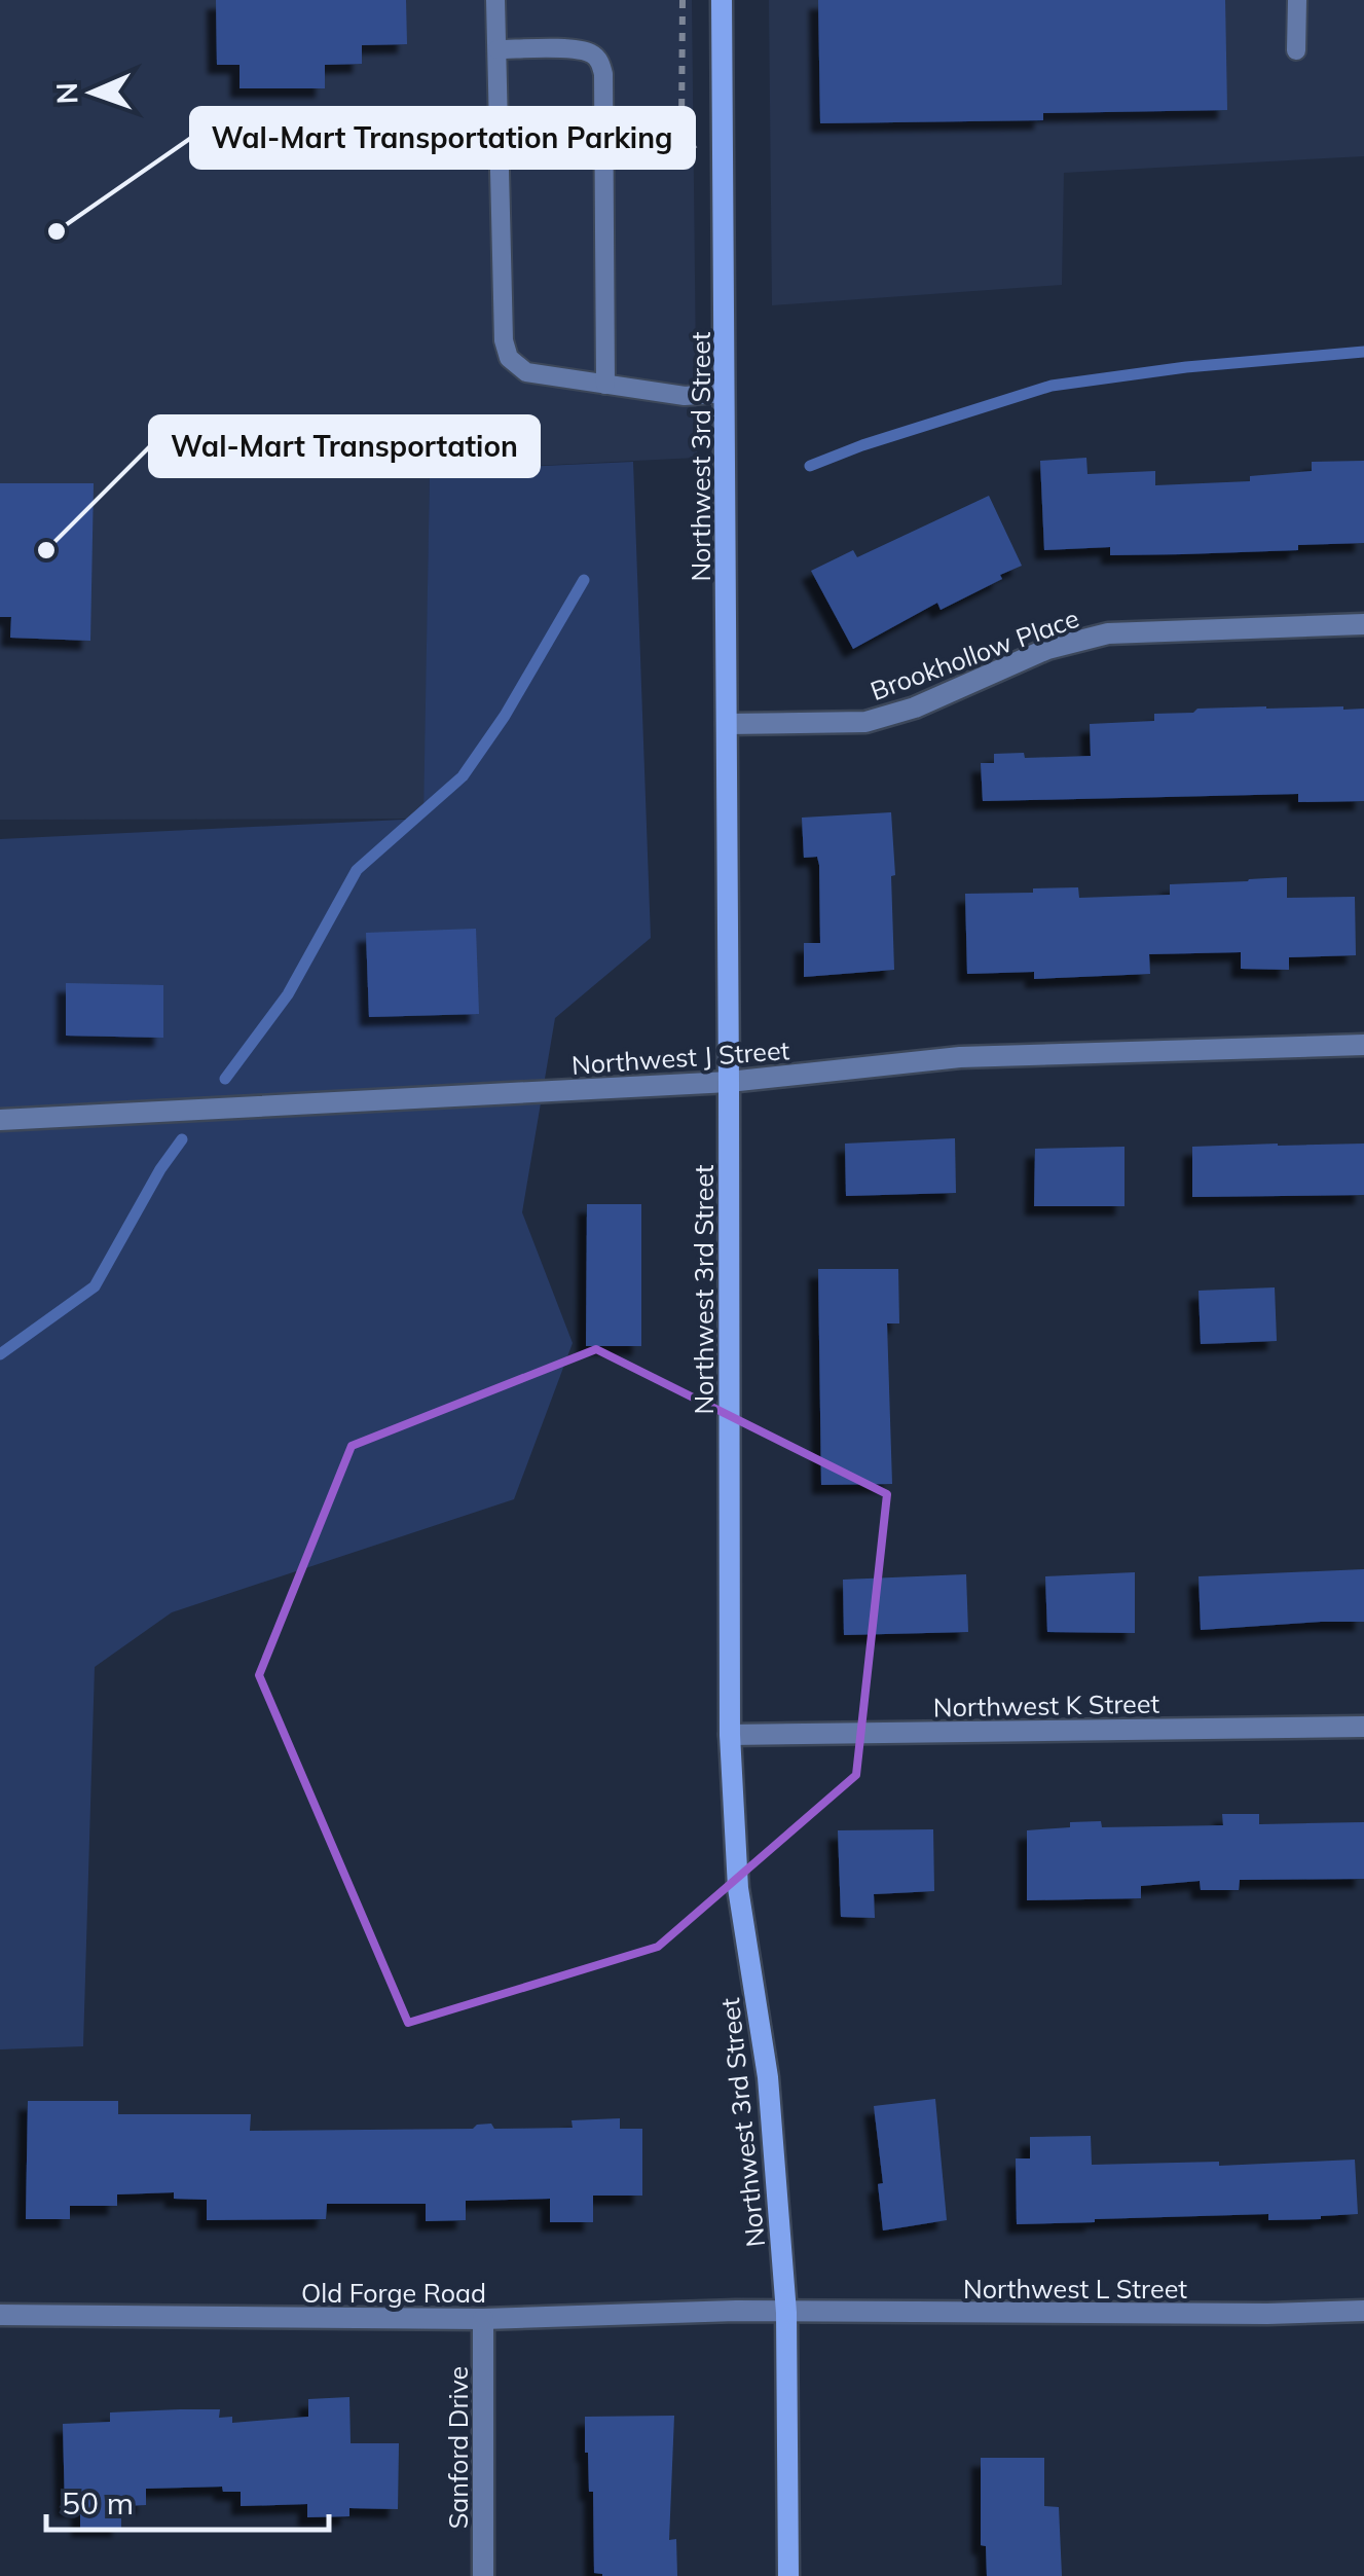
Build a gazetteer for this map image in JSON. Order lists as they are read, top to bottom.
{
  "streets": {
    "street": [
      "Northwest 3rd Street",
      "Brookhollow Place",
      "Northwest J Street",
      "Northwest K Street",
      "Northwest L Street",
      "Old Forge Road",
      "Sanford Drive"
    ]
  },
  "crossings": [
    ["Northwest 3rd Street", "Brookhollow Place"],
    ["Northwest 3rd Street", "Northwest J Street"],
    ["Northwest 3rd Street", "Northwest K Street"],
    ["Northwest 3rd Street", "Northwest L Street"],
    ["Northwest 3rd Street", "Old Forge Road"],
    ["Northwest L Street", "Old Forge Road"],
    ["Old Forge Road", "Sanford Drive"]
  ],
  "places": ["Wal-Mart Transportation Parking", "Wal-Mart Transportation"],
  "scale_bar": "50 m",
  "north": "left"
}
